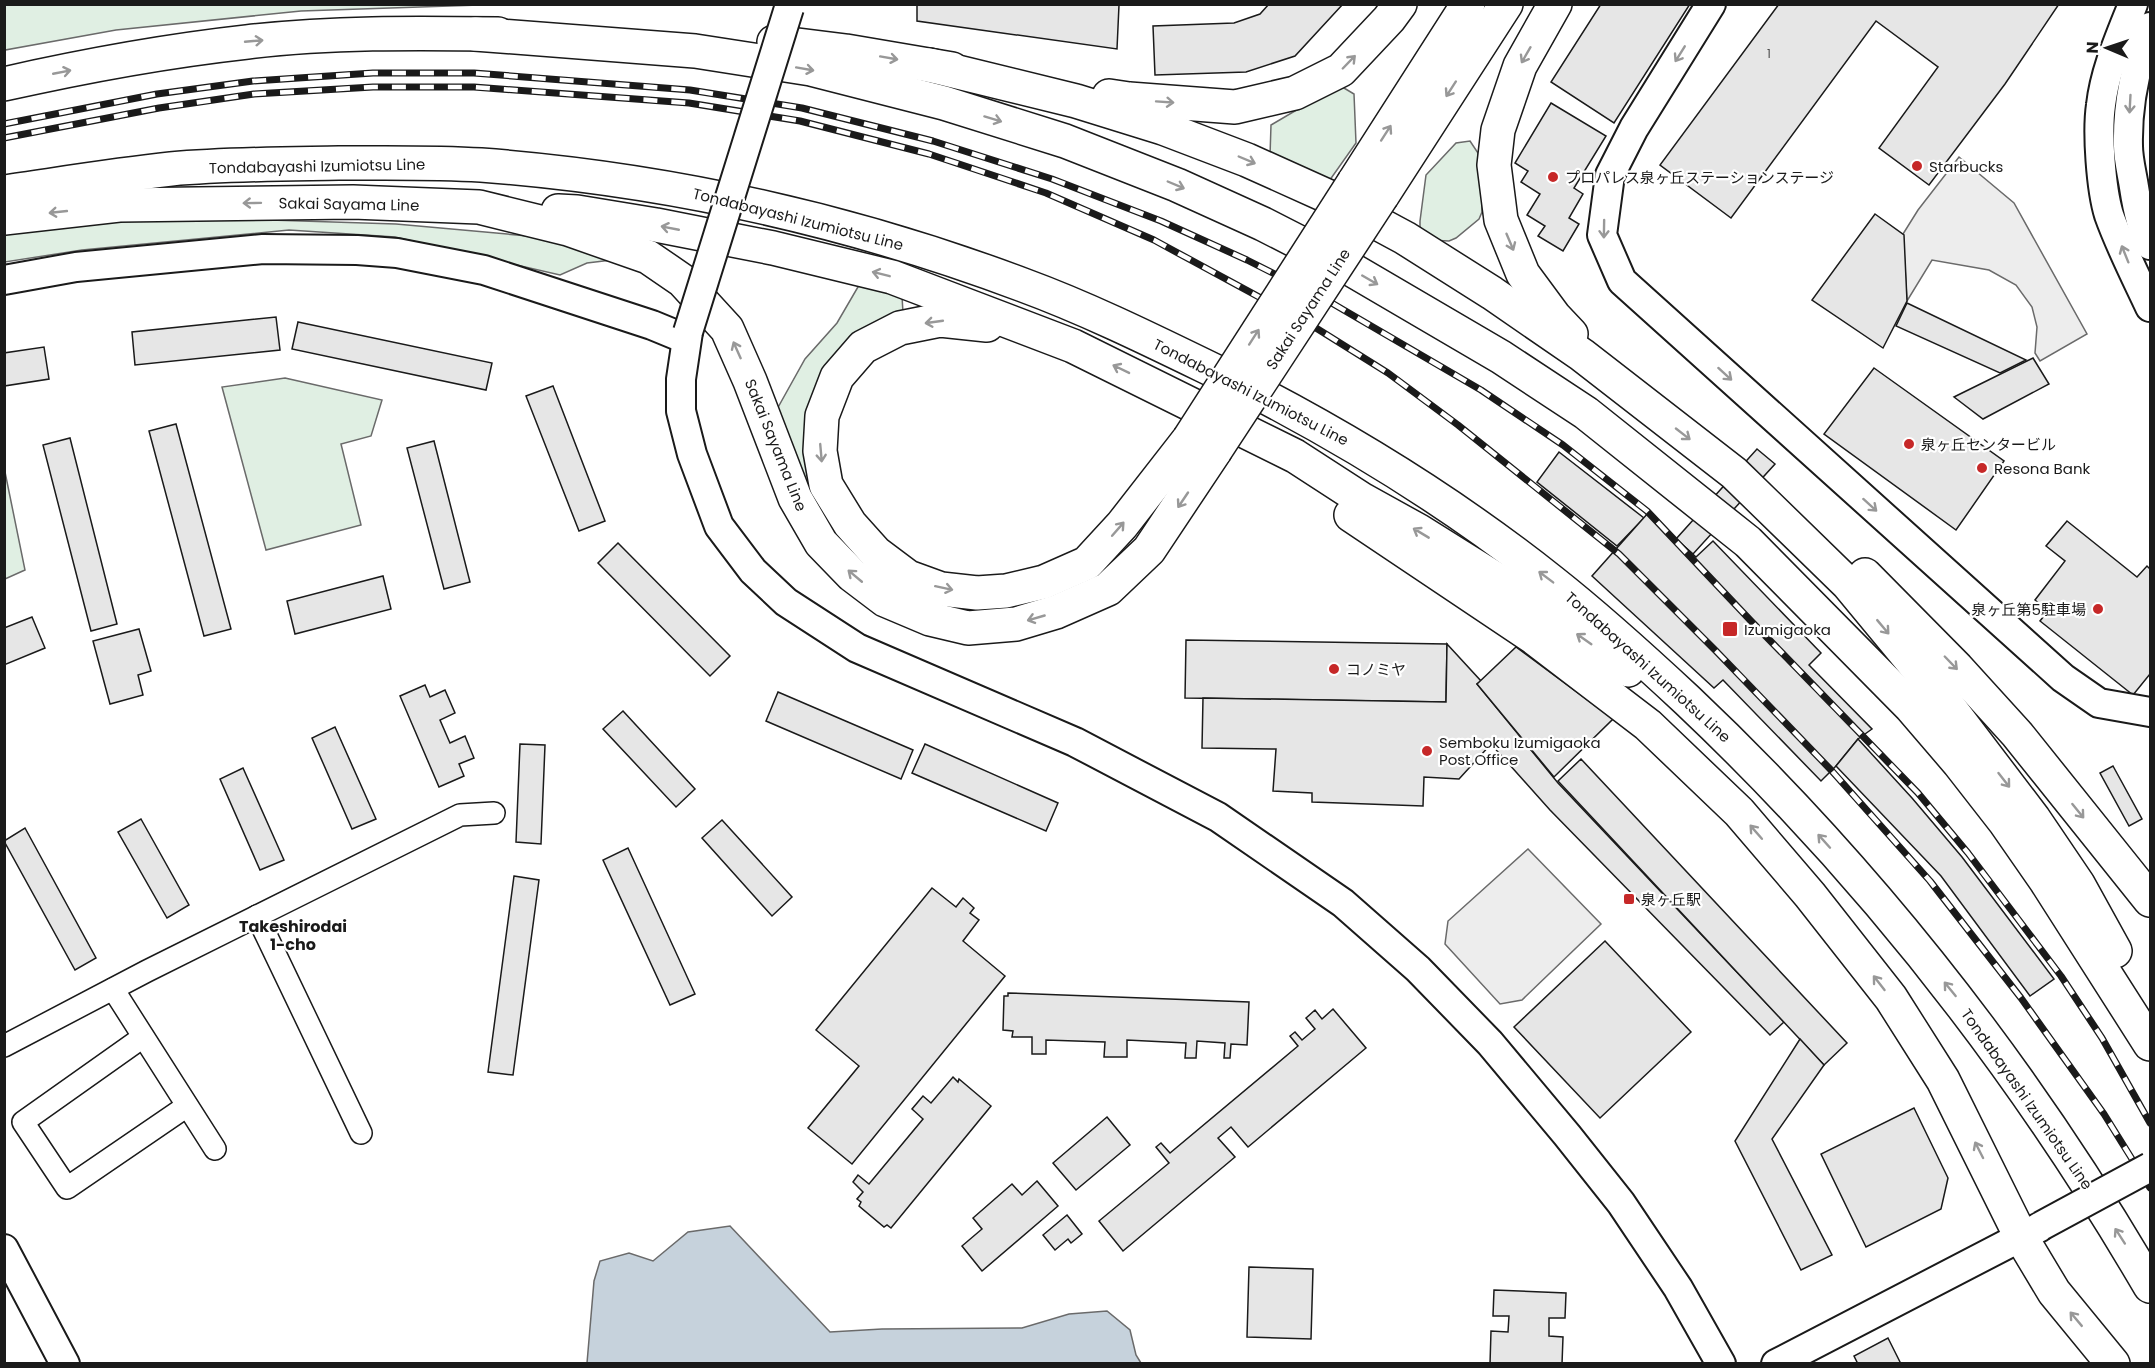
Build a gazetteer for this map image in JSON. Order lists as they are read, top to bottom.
{
  "streets": {
    "main road": ["Tondabayashi Izumiotsu Line", "Sakai Sayama Line"]
  },
  "districts": ["Takeshirodai 1-cho"],
  "places": {
    "other": [
      "Starbucks",
      "プロパレス泉ヶ丘ステーションステージ",
      "泉ヶ丘センタービル",
      "Resona Bank",
      "泉ヶ丘第5駐車場",
      "コノミヤ",
      "Semboku Izumigaoka Post Office"
    ],
    "transit": ["Izumigaoka", "泉ヶ丘駅"]
  },
  "house_numbers": ["1"],
  "north": "left"
}
